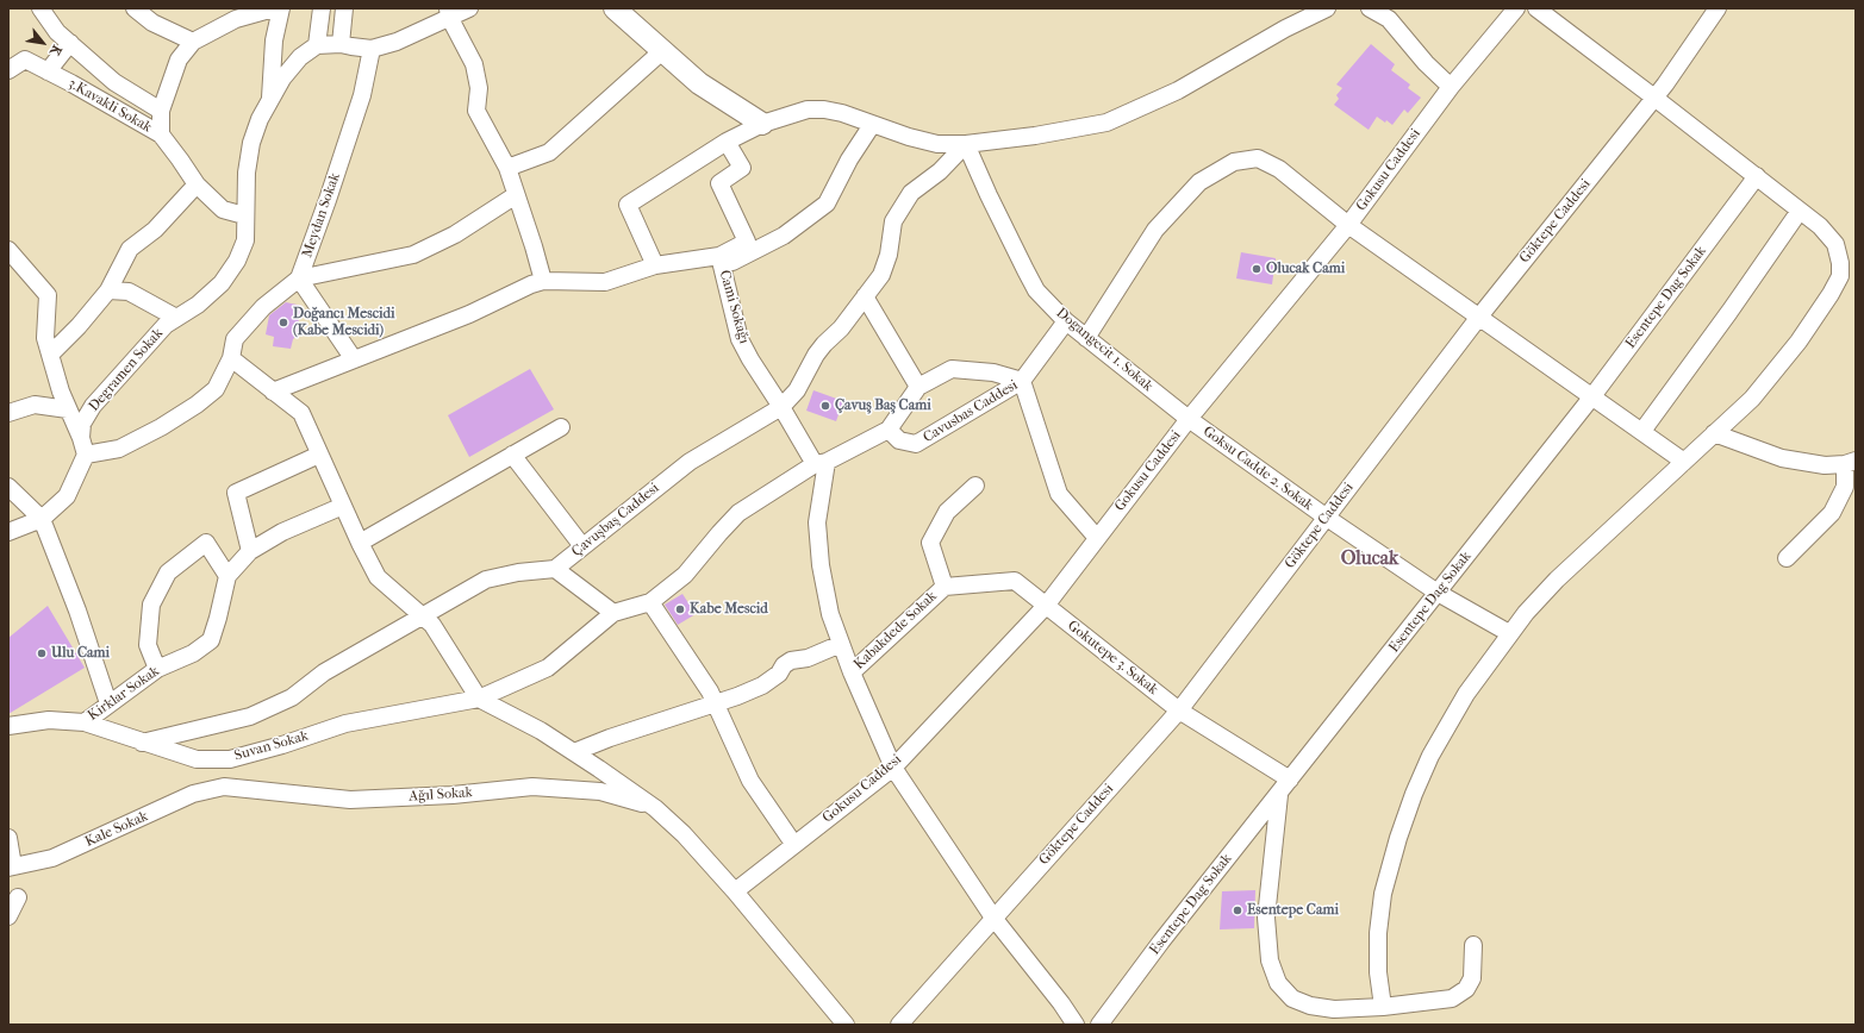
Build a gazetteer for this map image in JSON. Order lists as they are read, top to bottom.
{
  "streets": {
    "street": [
      "3.Kavakli Sokak",
      "Gokusu Caddesi",
      "Meydan Sokak",
      "Göktepe Caddesi",
      "Esentepe Dag Sokak",
      "Cami Sokağı",
      "Dogangecit 1. Sokak",
      "Degramen Sokak",
      "Cavusbas Caddesi",
      "Goksu Cadde 2. Sokak",
      "Çavuşbaş Caddesi",
      "Kabakdede Sokak",
      "Gokutepe 3. Sokak",
      "Kirklar Sokak",
      "Suvan Sokak",
      "Ağıl Sokak",
      "Kale Sokak"
    ]
  },
  "crossings": [
    ["Gokusu Caddesi", "Dogangecit 1. Sokak"],
    ["Gokusu Caddesi", "Goksu Cadde 2. Sokak"],
    ["Gokusu Caddesi", "Kabakdede Sokak"],
    ["Gokusu Caddesi", "Gokutepe 3. Sokak"],
    ["Göktepe Caddesi", "Goksu Cadde 2. Sokak"],
    ["Göktepe Caddesi", "Gokutepe 3. Sokak"],
    ["Esentepe Dag Sokak", "Goksu Cadde 2. Sokak"],
    ["Esentepe Dag Sokak", "Gokutepe 3. Sokak"],
    ["Cami Sokağı", "Çavuşbaş Caddesi"],
    ["Dogangecit 1. Sokak", "Cavusbas Caddesi"],
    ["Dogangecit 1. Sokak", "Goksu Cadde 2. Sokak"],
    ["Dogangecit 1. Sokak", "Çavuşbaş Caddesi"],
    ["Kabakdede Sokak", "Gokutepe 3. Sokak"],
    ["Kirklar Sokak", "Suvan Sokak"],
    ["Ağıl Sokak", "Kale Sokak"]
  ],
  "districts": ["Olucak"],
  "places": [
    "Olucak Cami",
    "Doğancı Mescidi (Kabe Mescidi)",
    "Çavuş Baş Cami",
    "Kabe Mescid",
    "Ulu Cami",
    "Esentepe Cami"
  ],
  "north": "bottom right"
}
